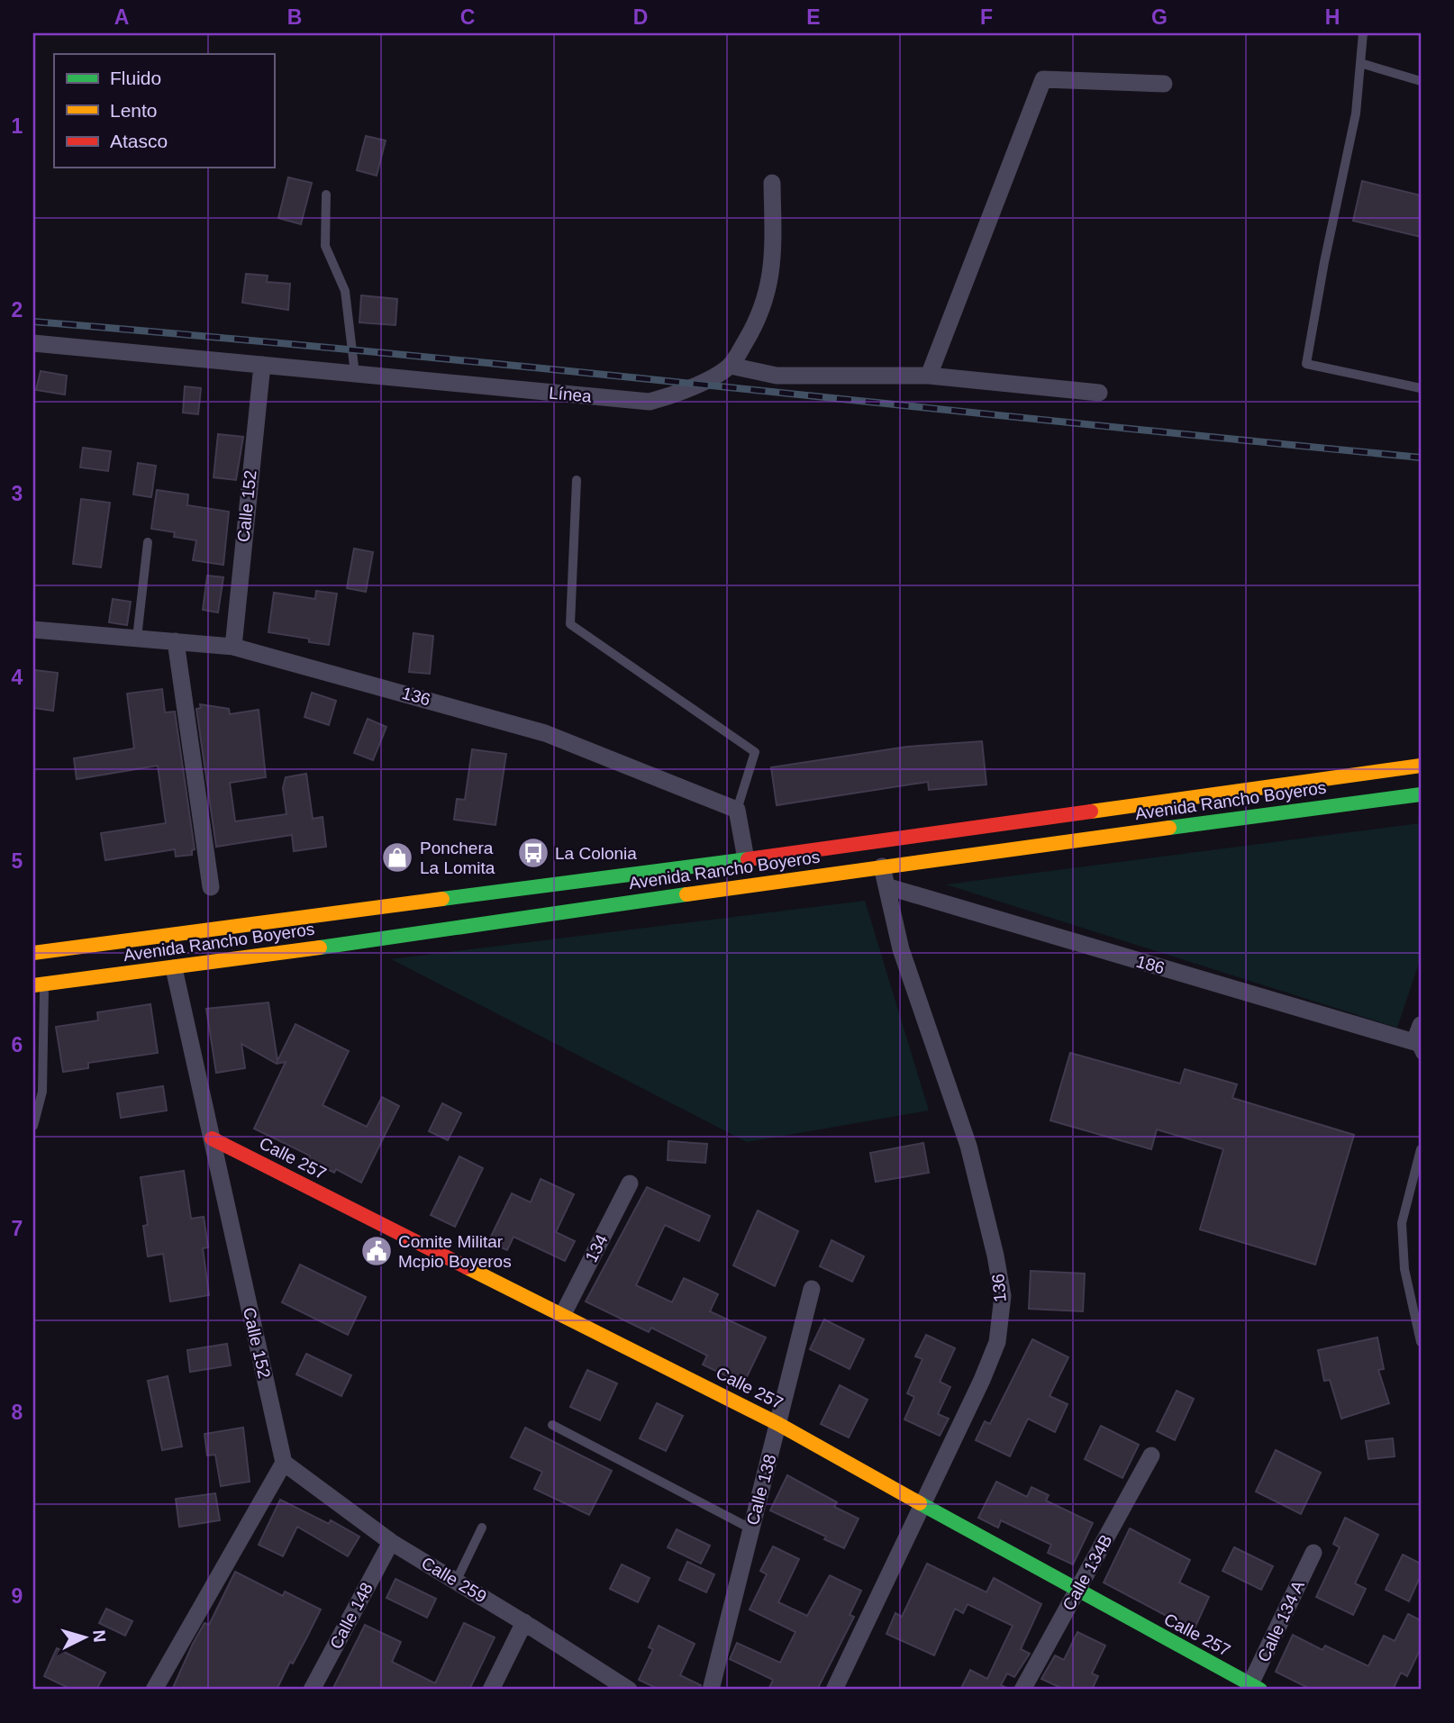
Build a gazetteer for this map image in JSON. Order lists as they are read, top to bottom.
{
  "streets": {
    "main road": ["Avenida Rancho Boyeros", "Calle 257"],
    "street": [
      "Línea",
      "Calle 152",
      "136",
      "186",
      "134",
      "Calle 138",
      "Calle 134B",
      "Calle 259",
      "Calle 148",
      "Calle 134 A"
    ]
  },
  "crossings": [
    ["Línea", "Calle 152"],
    ["Calle 152", "136"],
    ["Calle 152", "Avenida Rancho Boyeros"],
    ["Calle 152", "Calle 257"],
    ["Calle 152", "Calle 259"],
    ["136", "Avenida Rancho Boyeros"],
    ["136", "186"],
    ["136", "Calle 257"],
    ["Calle 257", "134"],
    ["Calle 257", "Calle 138"],
    ["Calle 257", "Calle 134B"],
    ["Calle 257", "Calle 134 A"],
    ["Calle 259", "Calle 148"]
  ],
  "places": {
    "bus stop": ["La Colonia"],
    "shop": ["Ponchera La Lomita"],
    "public building": ["Comite Militar Mcpio Boyeros"]
  },
  "legend": ["Fluido", "Lento", "Atasco"],
  "north": "right",
  "grid": {
    "columns": [
      "A",
      "B",
      "C",
      "D",
      "E",
      "F",
      "G",
      "H"
    ],
    "rows": [
      "1",
      "2",
      "3",
      "4",
      "5",
      "6",
      "7",
      "8",
      "9"
    ]
  }
}
